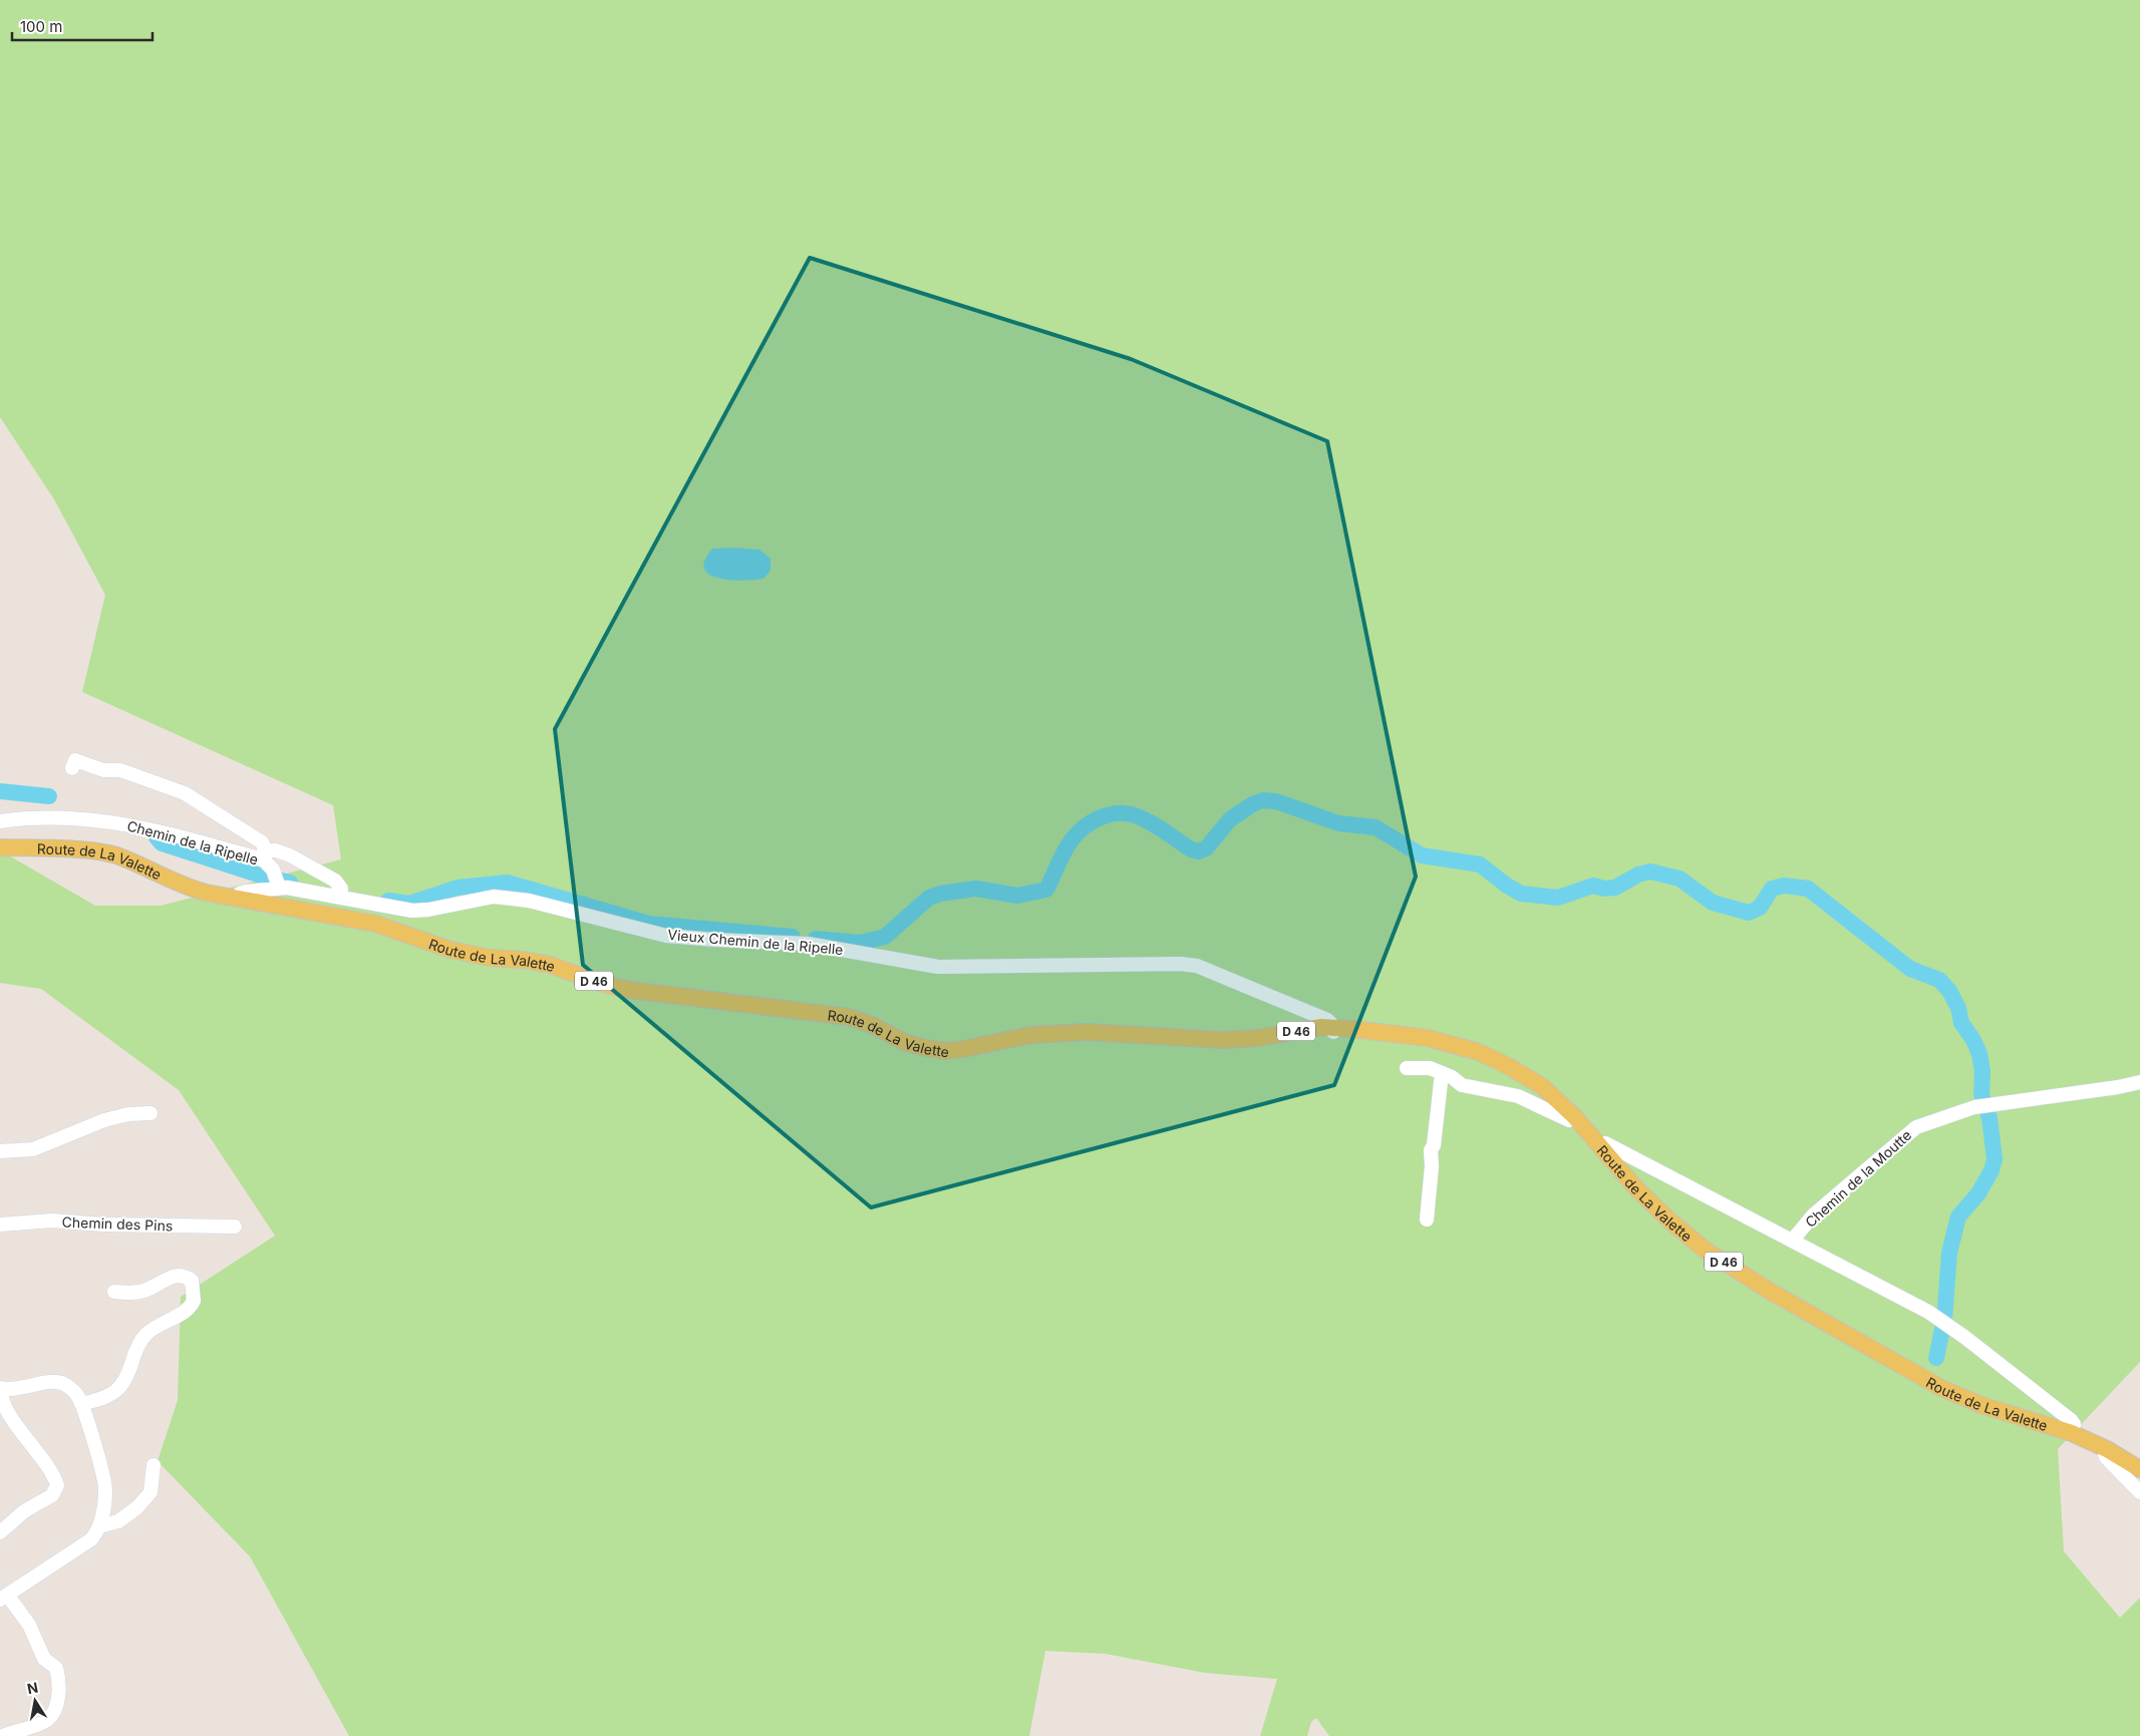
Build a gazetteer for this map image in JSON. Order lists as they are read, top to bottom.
{
  "streets": {
    "main road": ["Route de La Valette", "D 46"],
    "street": [
      "Chemin de la Ripelle",
      "Vieux Chemin de la Ripelle",
      "Chemin de la Moutte",
      "Chemin des Pins"
    ]
  },
  "crossings": [
    ["Chemin de la Ripelle", "Vieux Chemin de la Ripelle"],
    ["Route de La Valette", "Vieux Chemin de la Ripelle"],
    ["Route de La Valette", "D 46"]
  ],
  "scale_bar": "100 m",
  "north": "top"
}
